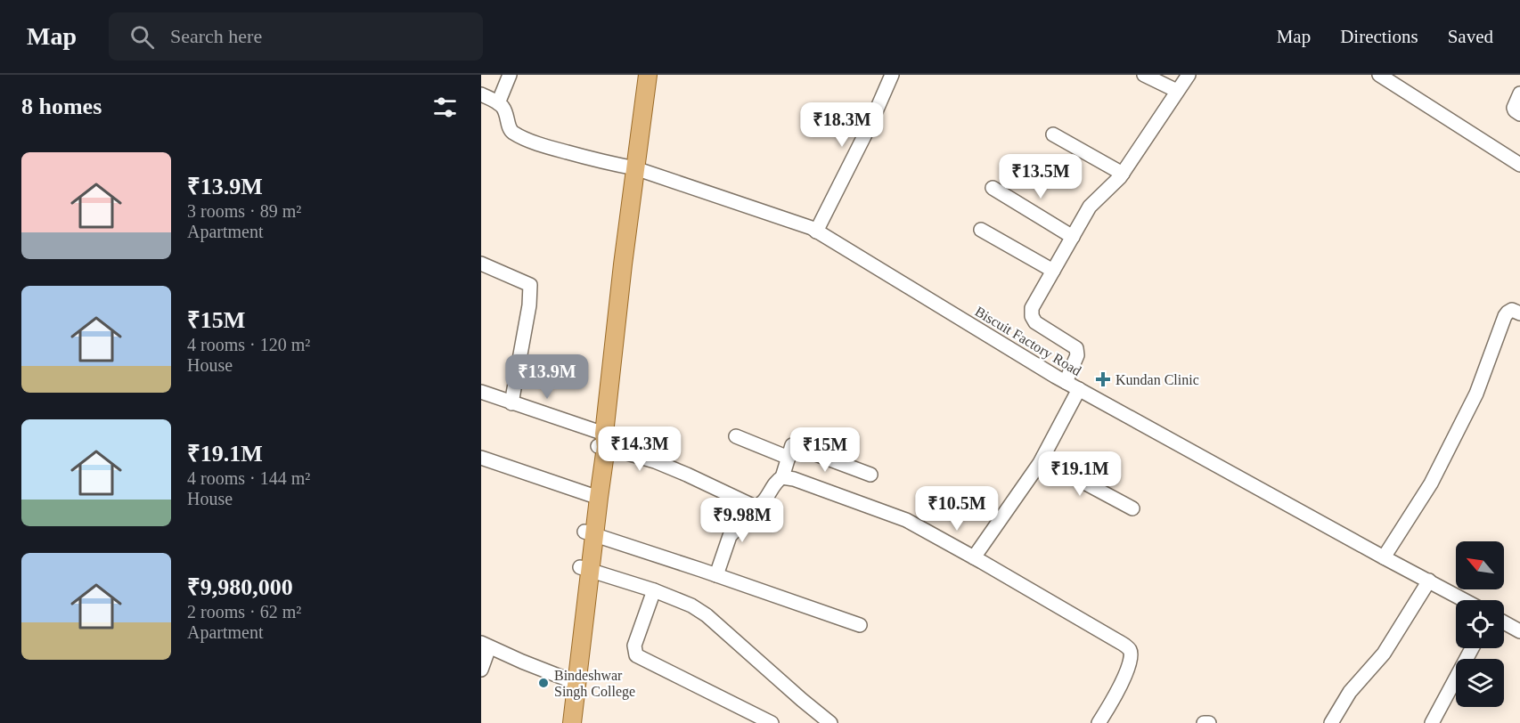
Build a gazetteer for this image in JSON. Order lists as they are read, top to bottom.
{
  "streets": {
    "street": ["Biscuit Factory Road"]
  },
  "places": {
    "health": ["Kundan Clinic"],
    "other": ["Bindeshwar Singh College"]
  },
  "north": "top left",
  "page": {
    "header": "Map",
    "search": "Search here",
    "nav": ["Map", "Directions", "Saved"],
    "heading": "8 homes",
    "price": [
      "₹18.3M",
      "₹13.5M",
      "₹13.9M",
      "₹14.3M",
      "₹15M",
      "₹19.1M",
      "₹10.5M",
      "₹9.98M"
    ],
    "list": [
      {
        "name": "₹13.9M",
        "note": "3 rooms · 89 m² · Apartment"
      },
      {
        "name": "₹15M",
        "note": "4 rooms · 120 m² · House"
      },
      {
        "name": "₹19.1M",
        "note": "4 rooms · 144 m² · House"
      },
      {
        "name": "₹9,980,000",
        "note": "2 rooms · 62 m² · Apartment"
      }
    ]
  }
}
